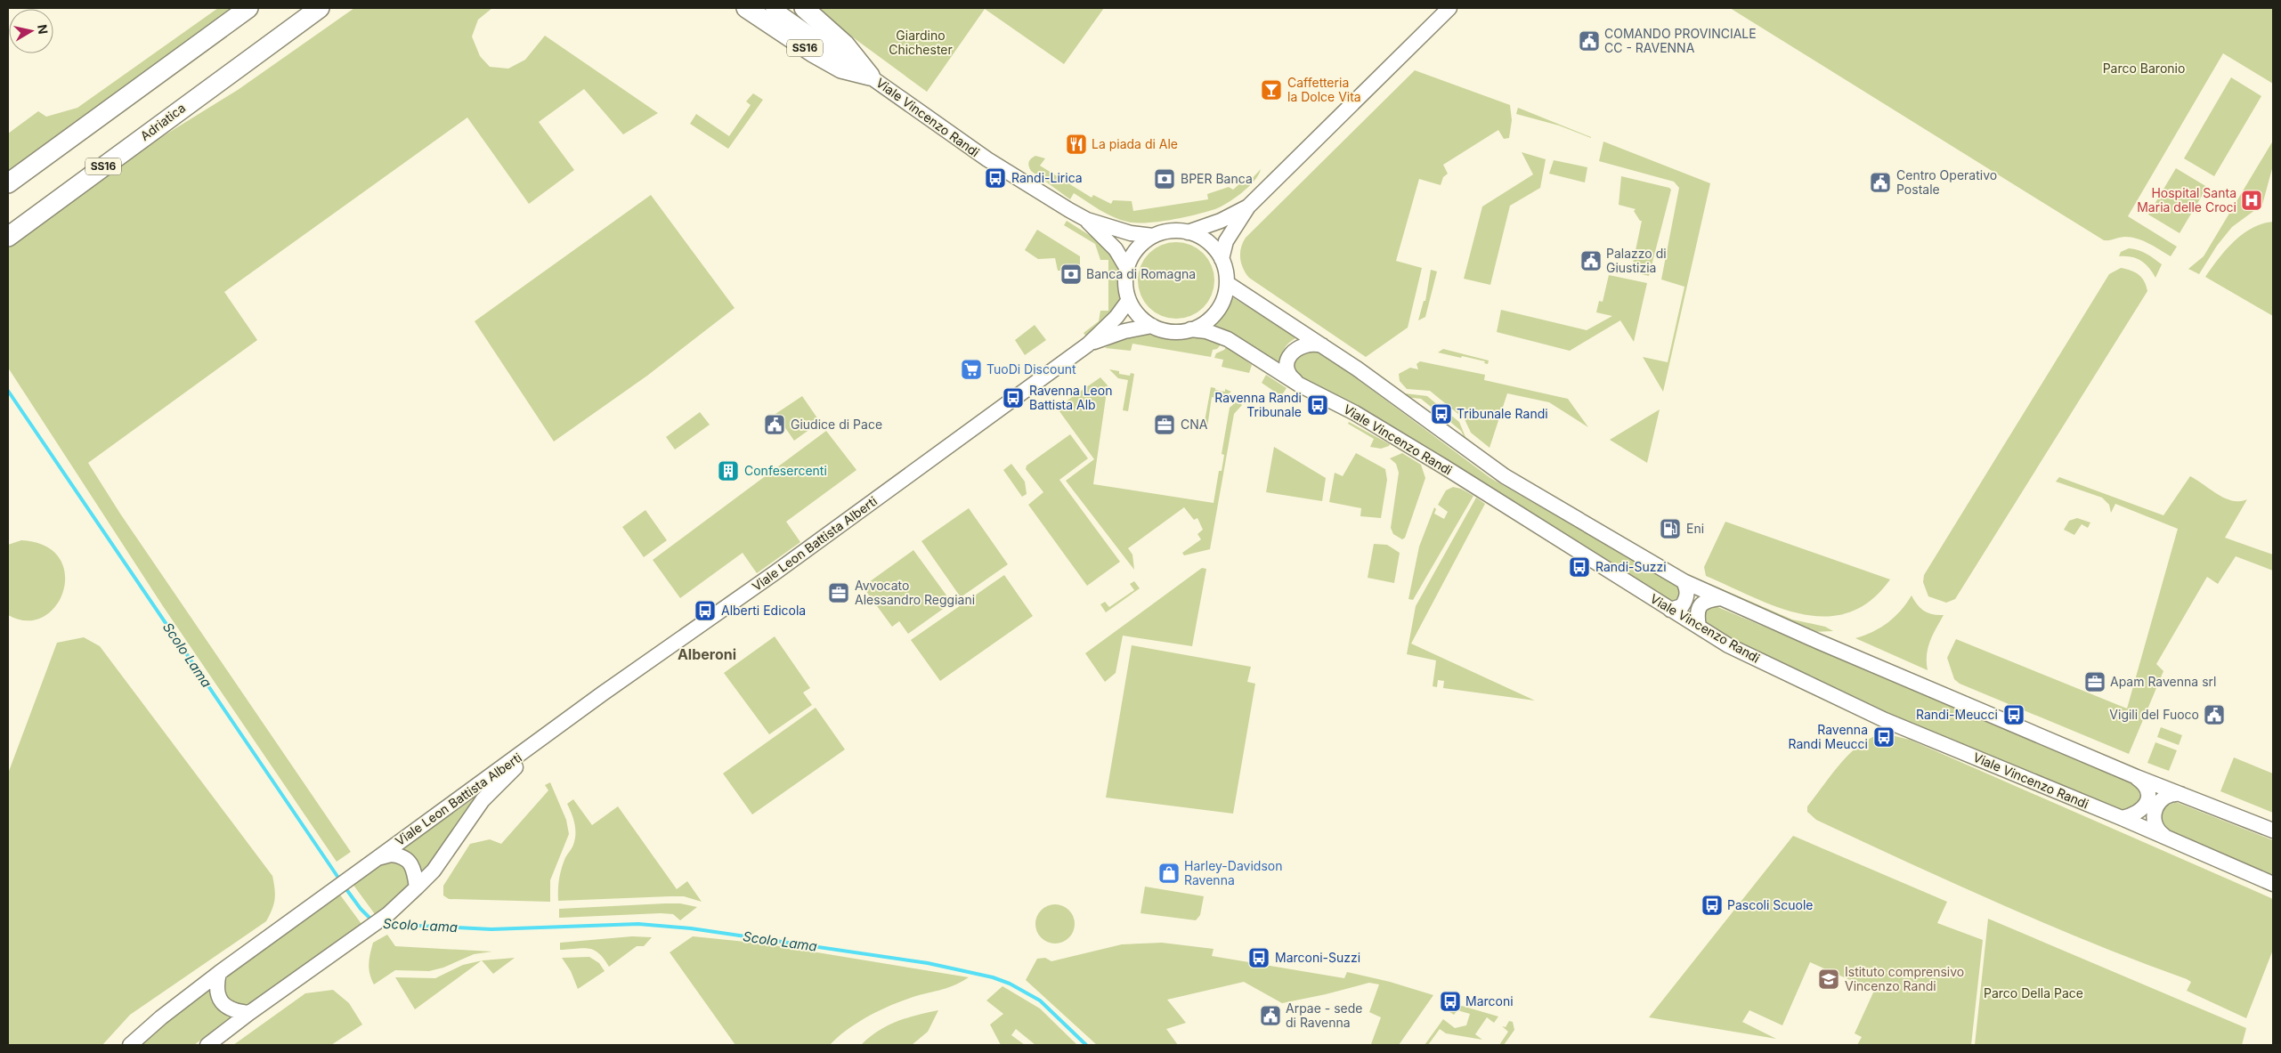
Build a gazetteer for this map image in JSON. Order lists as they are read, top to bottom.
{
  "streets": {
    "highway": ["SS16", "Adriatica"],
    "street": ["Viale Vincenzo Randi", "Viale Leon Battista Alberti"]
  },
  "crossings": [
    ["SS16", "Viale Vincenzo Randi"],
    ["SS16", "Adriatica"],
    ["Viale Vincenzo Randi", "Viale Leon Battista Alberti"]
  ],
  "districts": ["Alberoni"],
  "water": ["Scolo Lama"],
  "parks": ["Giardino Chichester", "Parco Baronio", "Parco Della Pace"],
  "places": {
    "public building": [
      "COMANDO PROVINCIALE CC - RAVENNA",
      "Centro Operativo Postale",
      "Palazzo di Giustizia",
      "Giudice di Pace",
      "Vigili del Fuoco",
      "Arpae - sede di Ravenna"
    ],
    "bar": ["Caffetteria la Dolce Vita"],
    "restaurant": ["La piada di Ale"],
    "bus stop": [
      "Randi-Lirica",
      "Ravenna Leon Battista Alb",
      "Ravenna Randi Tribunale",
      "Tribunale Randi",
      "Randi-Suzzi",
      "Alberti Edicola",
      "Randi-Meucci",
      "Ravenna Randi Meucci",
      "Pascoli Scuole",
      "Marconi-Suzzi",
      "Marconi"
    ],
    "bank": ["BPER Banca", "Banca di Romagna"],
    "hospital": ["Hospital Santa Maria delle Croci"],
    "supermarket": ["TuoDi Discount"],
    "office": ["CNA", "Avvocato Alessandro Reggiani", "Apam Ravenna srl"],
    "building": ["Confesercenti"],
    "fuel station": ["Eni"],
    "shop": ["Harley-Davidson Ravenna"],
    "school or university": ["Istituto comprensivo Vincenzo Randi"]
  },
  "north": "right"
}
